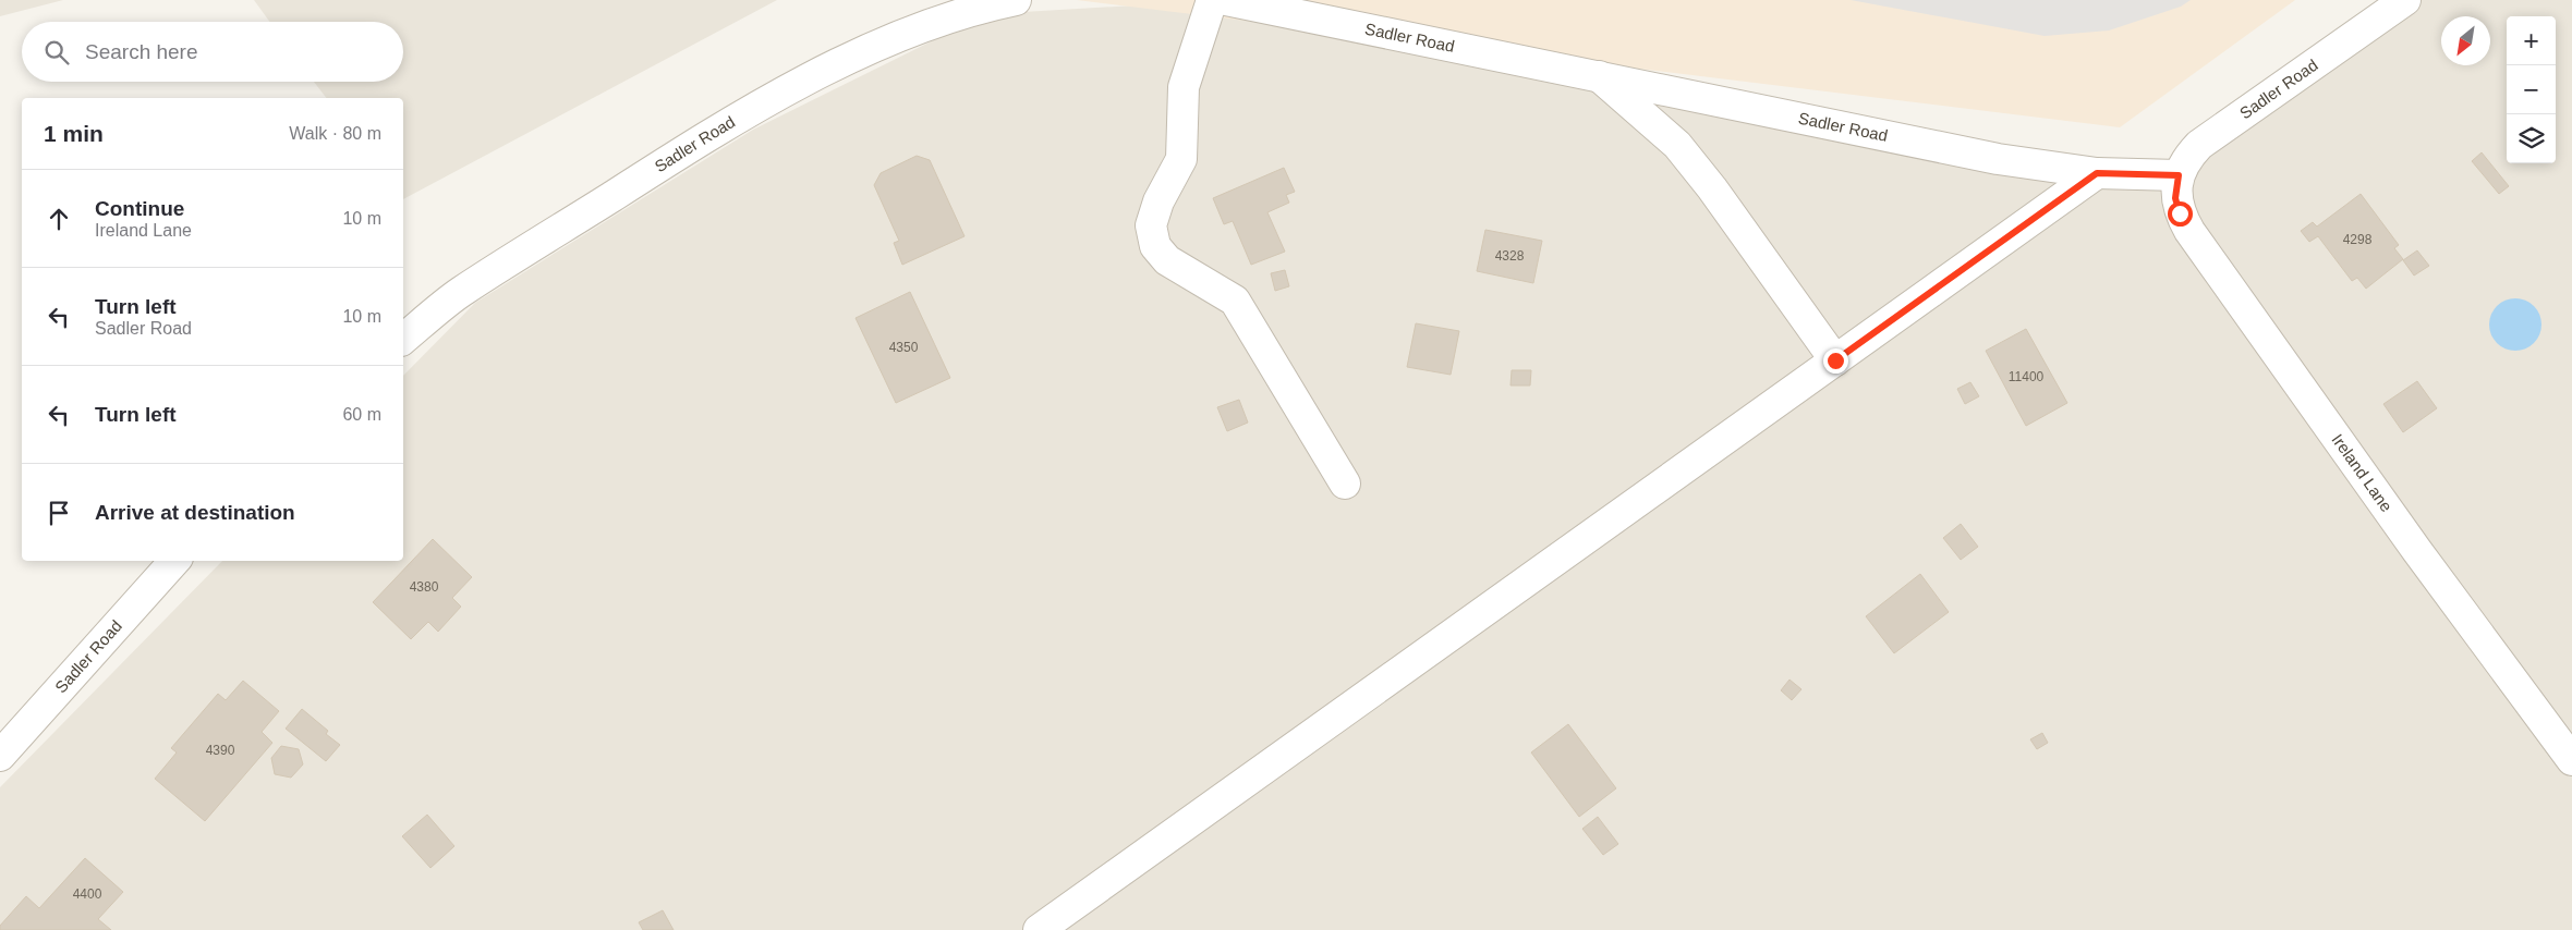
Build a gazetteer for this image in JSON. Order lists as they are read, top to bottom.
{
  "streets": {
    "street": ["Sadler Road", "Ireland Lane"]
  },
  "crossings": [
    ["Sadler Road", "Ireland Lane"]
  ],
  "house_numbers": [
    "4298",
    "4328",
    "4350",
    "11400",
    "4380",
    "4390",
    "4400"
  ],
  "north": "bottom left",
  "page": {
    "map_buttons": ["+", "−"],
    "search": "Search here",
    "heading": ["1 min", "Walk · 80 m"],
    "list": [
      ["Continue", "Ireland Lane", "10 m"],
      ["Turn left", "Sadler Road", "10 m"],
      ["Turn left", "60 m"],
      "Arrive at destination"
    ]
  }
}
